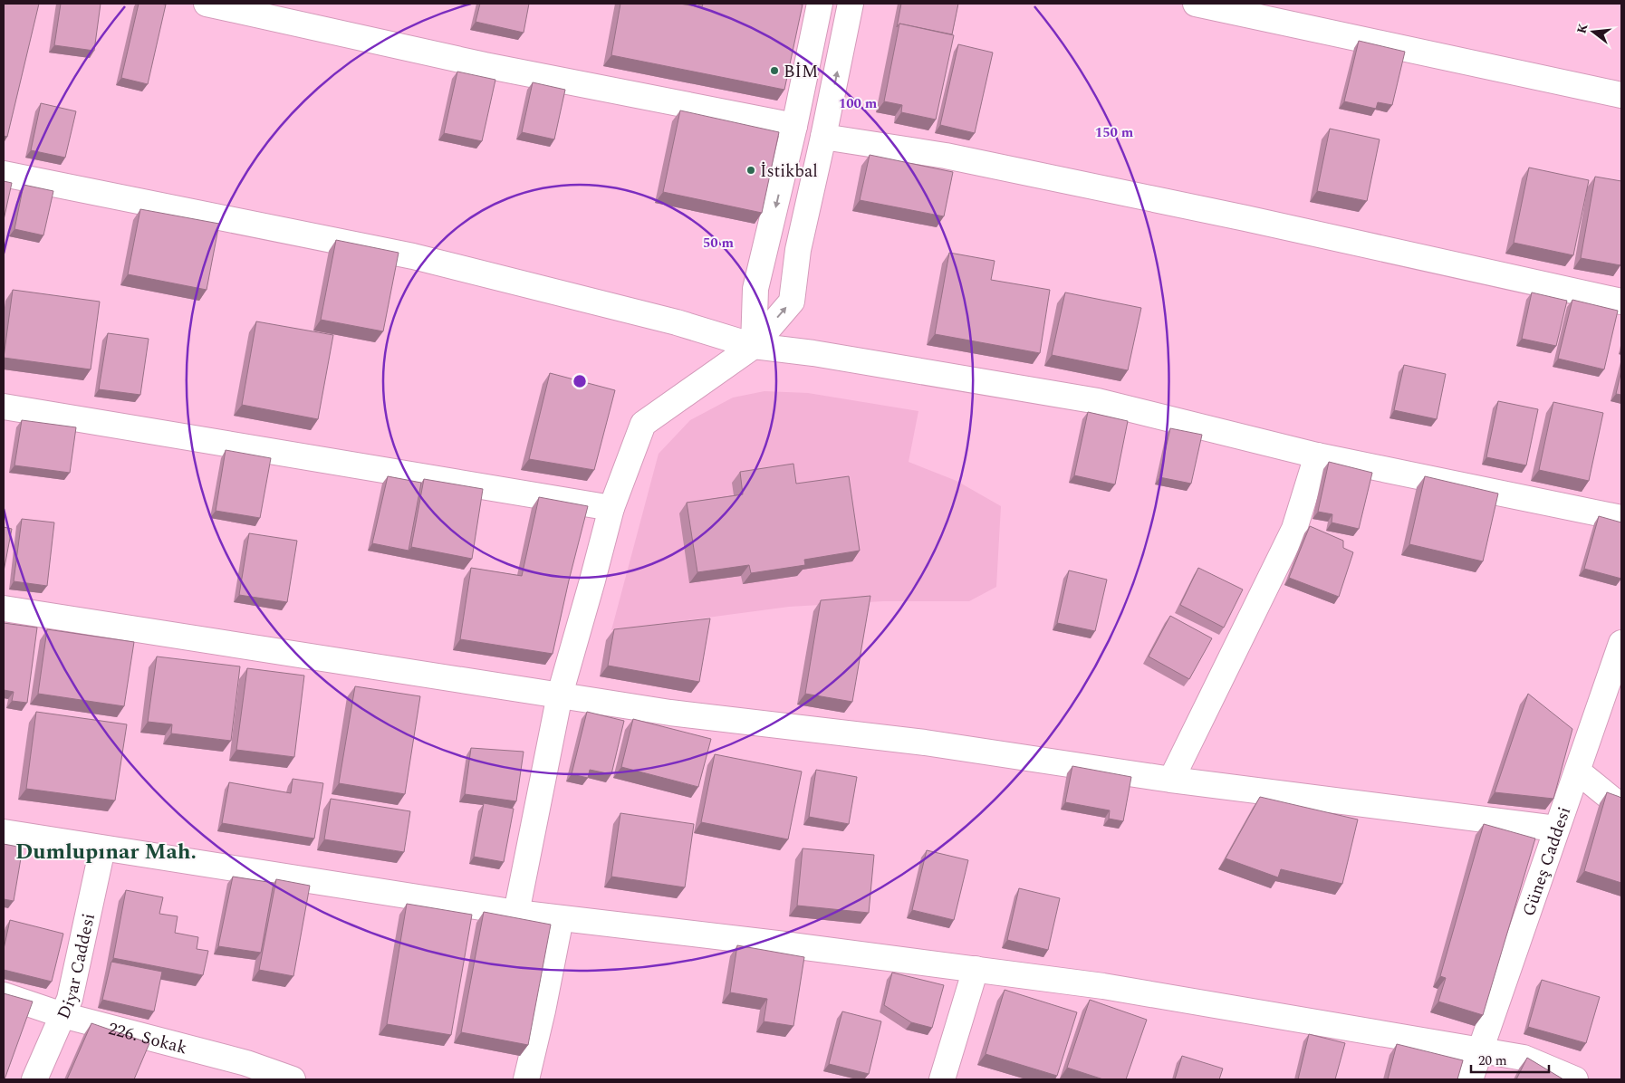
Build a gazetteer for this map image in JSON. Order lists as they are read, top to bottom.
{
  "streets": {
    "street": ["Güneş Caddesi", "Diyar Caddesi", "226. Sokak"]
  },
  "crossings": [
    ["Diyar Caddesi", "226. Sokak"]
  ],
  "districts": ["Dumlupınar Mah."],
  "places": ["BİM", "İstikbal"],
  "scale_bar": "20 m",
  "north": "left",
  "rings": ["100 m", "150 m", "50 m"]
}
